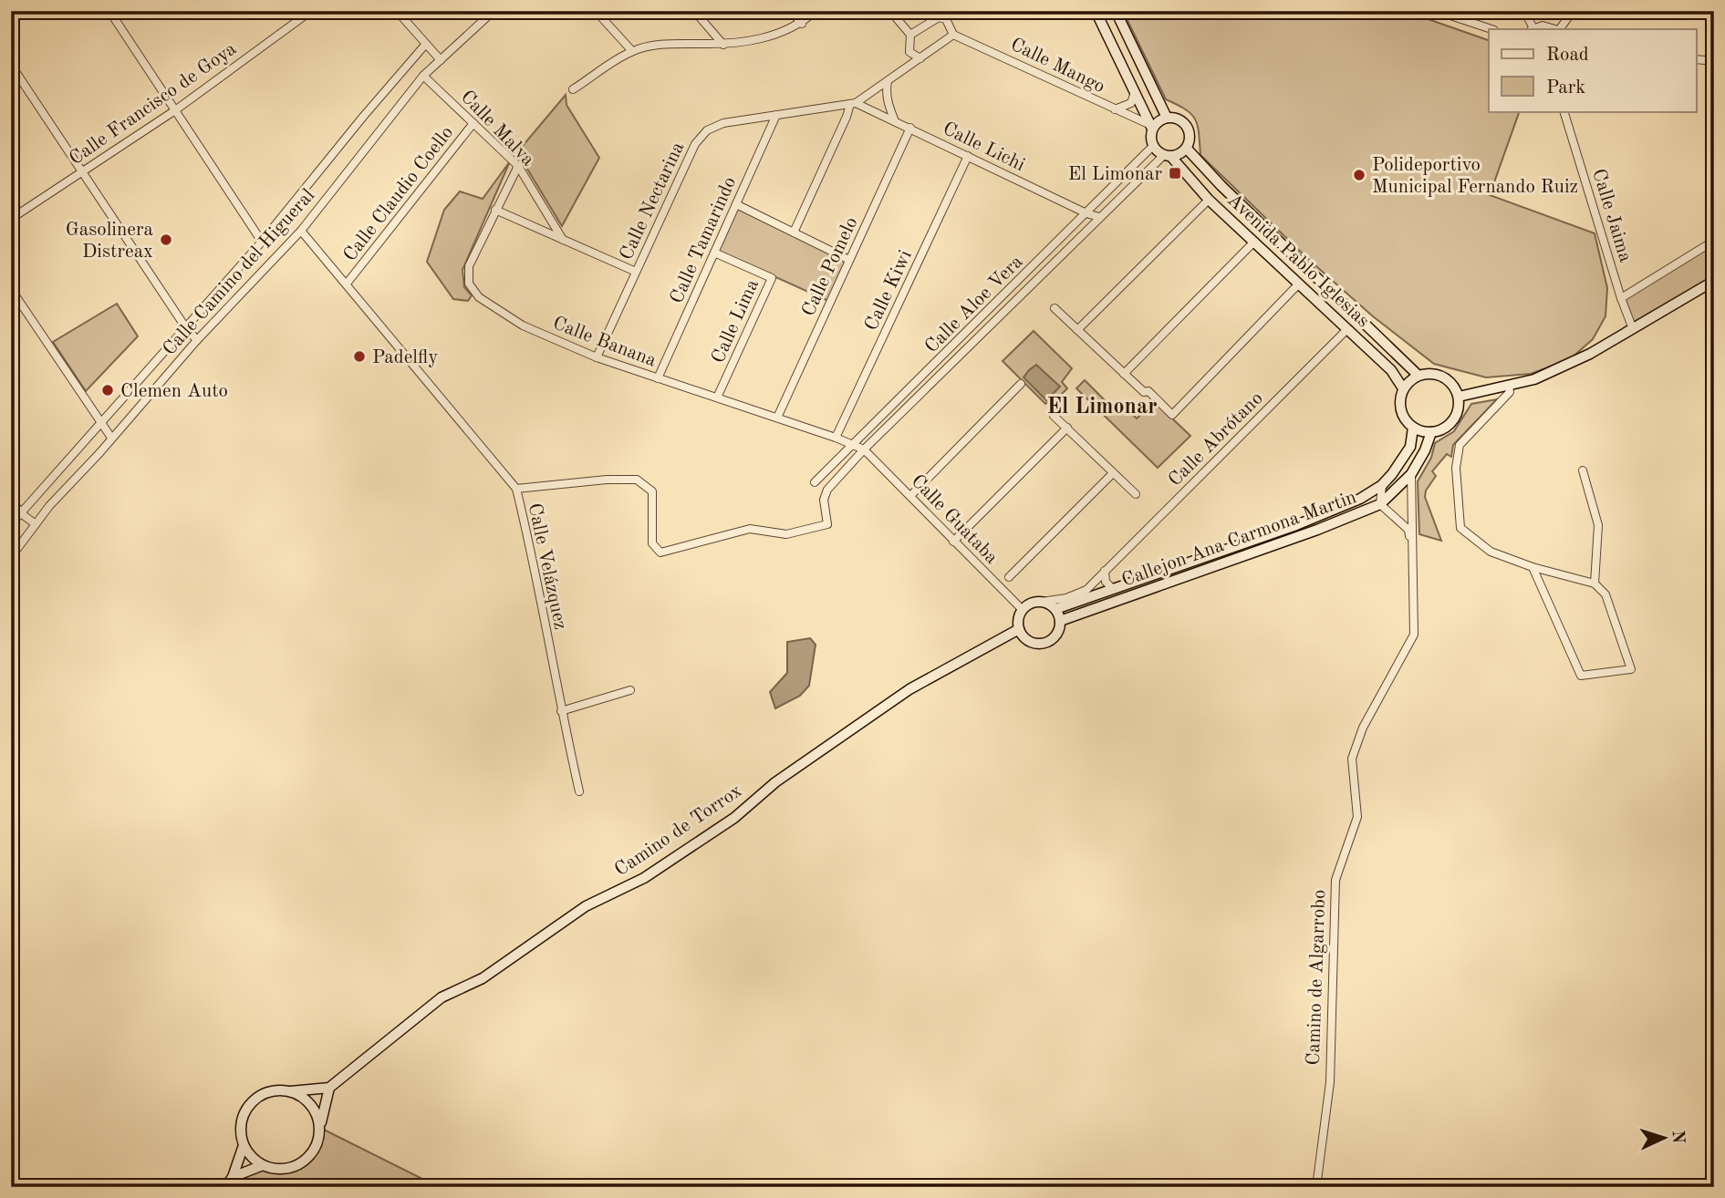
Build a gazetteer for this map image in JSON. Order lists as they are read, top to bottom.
{
  "streets": {
    "street": [
      "Calle Mango",
      "Calle Francisco de Goya",
      "Calle Malva",
      "Calle Lichi",
      "Calle Claudio Coello",
      "Calle Nectarina",
      "Calle Jaima",
      "Calle Tamarindo",
      "Avenida Pablo Iglesias",
      "Calle Pomelo",
      "Calle Camino del Higueral",
      "Calle Kiwi",
      "Calle Aloe Vera",
      "Calle Lima",
      "Calle Banana",
      "Calle Abrótano",
      "Calle Guataba",
      "Callejon Ana Carmona Martin",
      "Calle Velázquez",
      "Camino de Torrox",
      "Camino de Algarrobo"
    ]
  },
  "crossings": [
    ["Calle Mango", "Calle Nectarina"],
    ["Calle Mango", "Avenida Pablo Iglesias"],
    ["Calle Mango", "Calle Aloe Vera"],
    ["Calle Malva", "Calle Claudio Coello"],
    ["Calle Malva", "Calle Camino del Higueral"],
    ["Calle Malva", "Calle Banana"],
    ["Calle Lichi", "Calle Nectarina"],
    ["Calle Lichi", "Calle Pomelo"],
    ["Calle Lichi", "Calle Kiwi"],
    ["Calle Lichi", "Calle Aloe Vera"],
    ["Calle Claudio Coello", "Calle Velázquez"],
    ["Calle Nectarina", "Calle Tamarindo"],
    ["Calle Nectarina", "Calle Banana"],
    ["Calle Tamarindo", "Calle Lima"],
    ["Calle Tamarindo", "Calle Banana"],
    ["Avenida Pablo Iglesias", "Calle Aloe Vera"],
    ["Avenida Pablo Iglesias", "Calle Abrótano"],
    ["Avenida Pablo Iglesias", "Callejon Ana Carmona Martin"],
    ["Calle Pomelo", "Calle Banana"],
    ["Calle Camino del Higueral", "Calle Velázquez"],
    ["Calle Kiwi", "Calle Banana"],
    ["Calle Aloe Vera", "Calle Banana"],
    ["Calle Aloe Vera", "Calle Guataba"],
    ["Calle Aloe Vera", "Calle Velázquez"],
    ["Calle Lima", "Calle Banana"],
    ["Calle Banana", "Calle Guataba"],
    ["Calle Abrótano", "Calle Guataba"],
    ["Calle Abrótano", "Callejon Ana Carmona Martin"],
    ["Calle Abrótano", "Camino de Torrox"],
    ["Calle Guataba", "Callejon Ana Carmona Martin"],
    ["Calle Guataba", "Camino de Torrox"],
    ["Callejon Ana Carmona Martin", "Camino de Torrox"],
    ["Callejon Ana Carmona Martin", "Camino de Algarrobo"]
  ],
  "districts": ["El Limonar"],
  "places": {
    "transit": ["El Limonar"],
    "other": [
      "Polideportivo Municipal Fernando Ruiz",
      "Gasolinera Distreax",
      "Padelfly",
      "Clemen Auto"
    ]
  },
  "legend": ["Road", "Park"],
  "north": "right"
}
